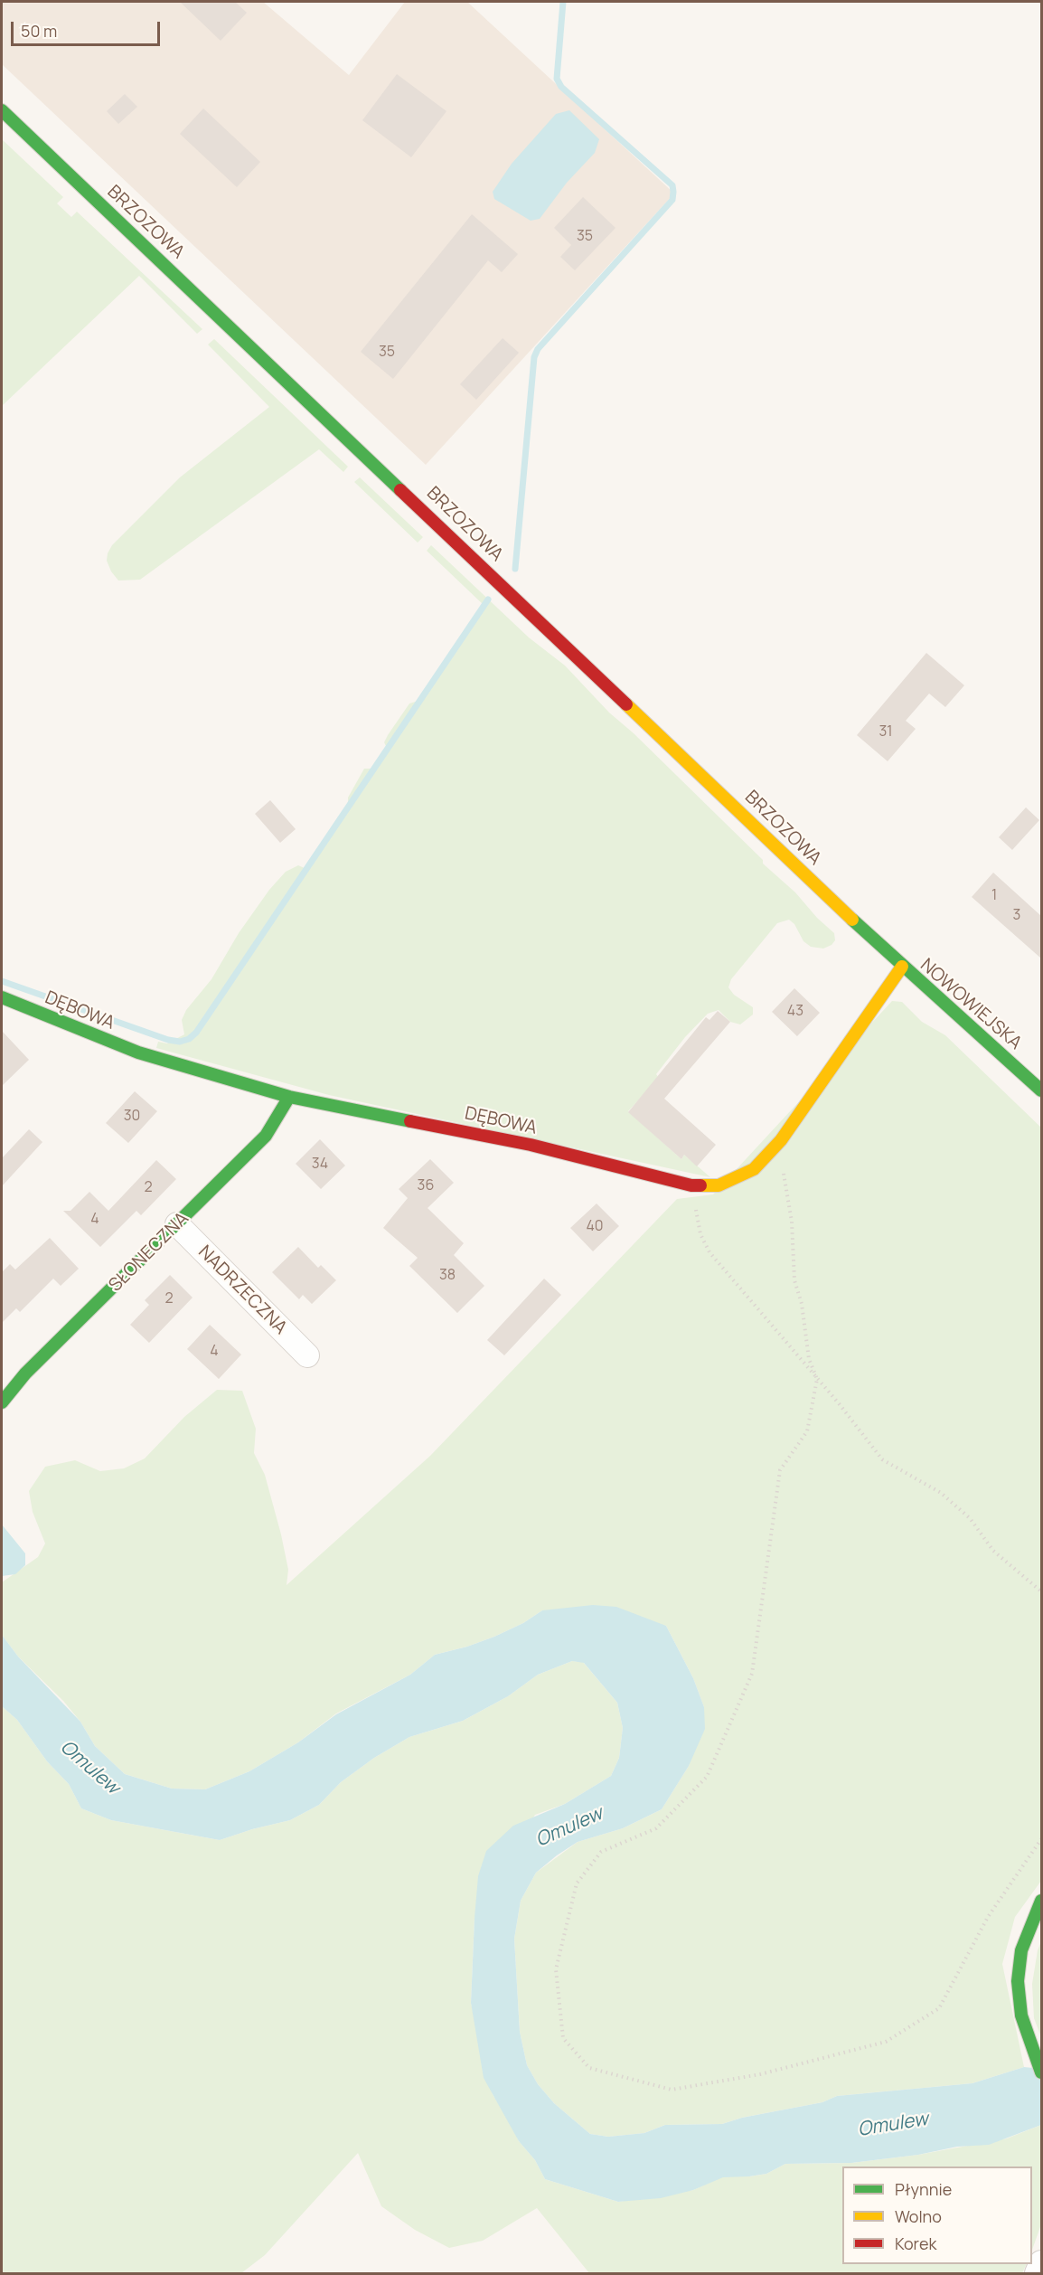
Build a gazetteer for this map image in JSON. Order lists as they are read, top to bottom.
{
  "streets": {
    "street": [
      "BRZOZOWA",
      "NOWOWIEJSKA",
      "DĘBOWA",
      "SŁONECZNA",
      "NADRZECZNA"
    ]
  },
  "crossings": [
    ["BRZOZOWA", "NOWOWIEJSKA"],
    ["BRZOZOWA", "DĘBOWA"],
    ["NOWOWIEJSKA", "DĘBOWA"],
    ["DĘBOWA", "SŁONECZNA"],
    ["SŁONECZNA", "NADRZECZNA"]
  ],
  "water": ["Omulew"],
  "house_numbers": [
    "35",
    "35",
    "31",
    "1",
    "3",
    "43",
    "30",
    "34",
    "36",
    "2",
    "4",
    "40",
    "38",
    "2",
    "4"
  ],
  "legend": ["Płynnie", "Wolno", "Korek"],
  "scale_bar": "50 m"
}
